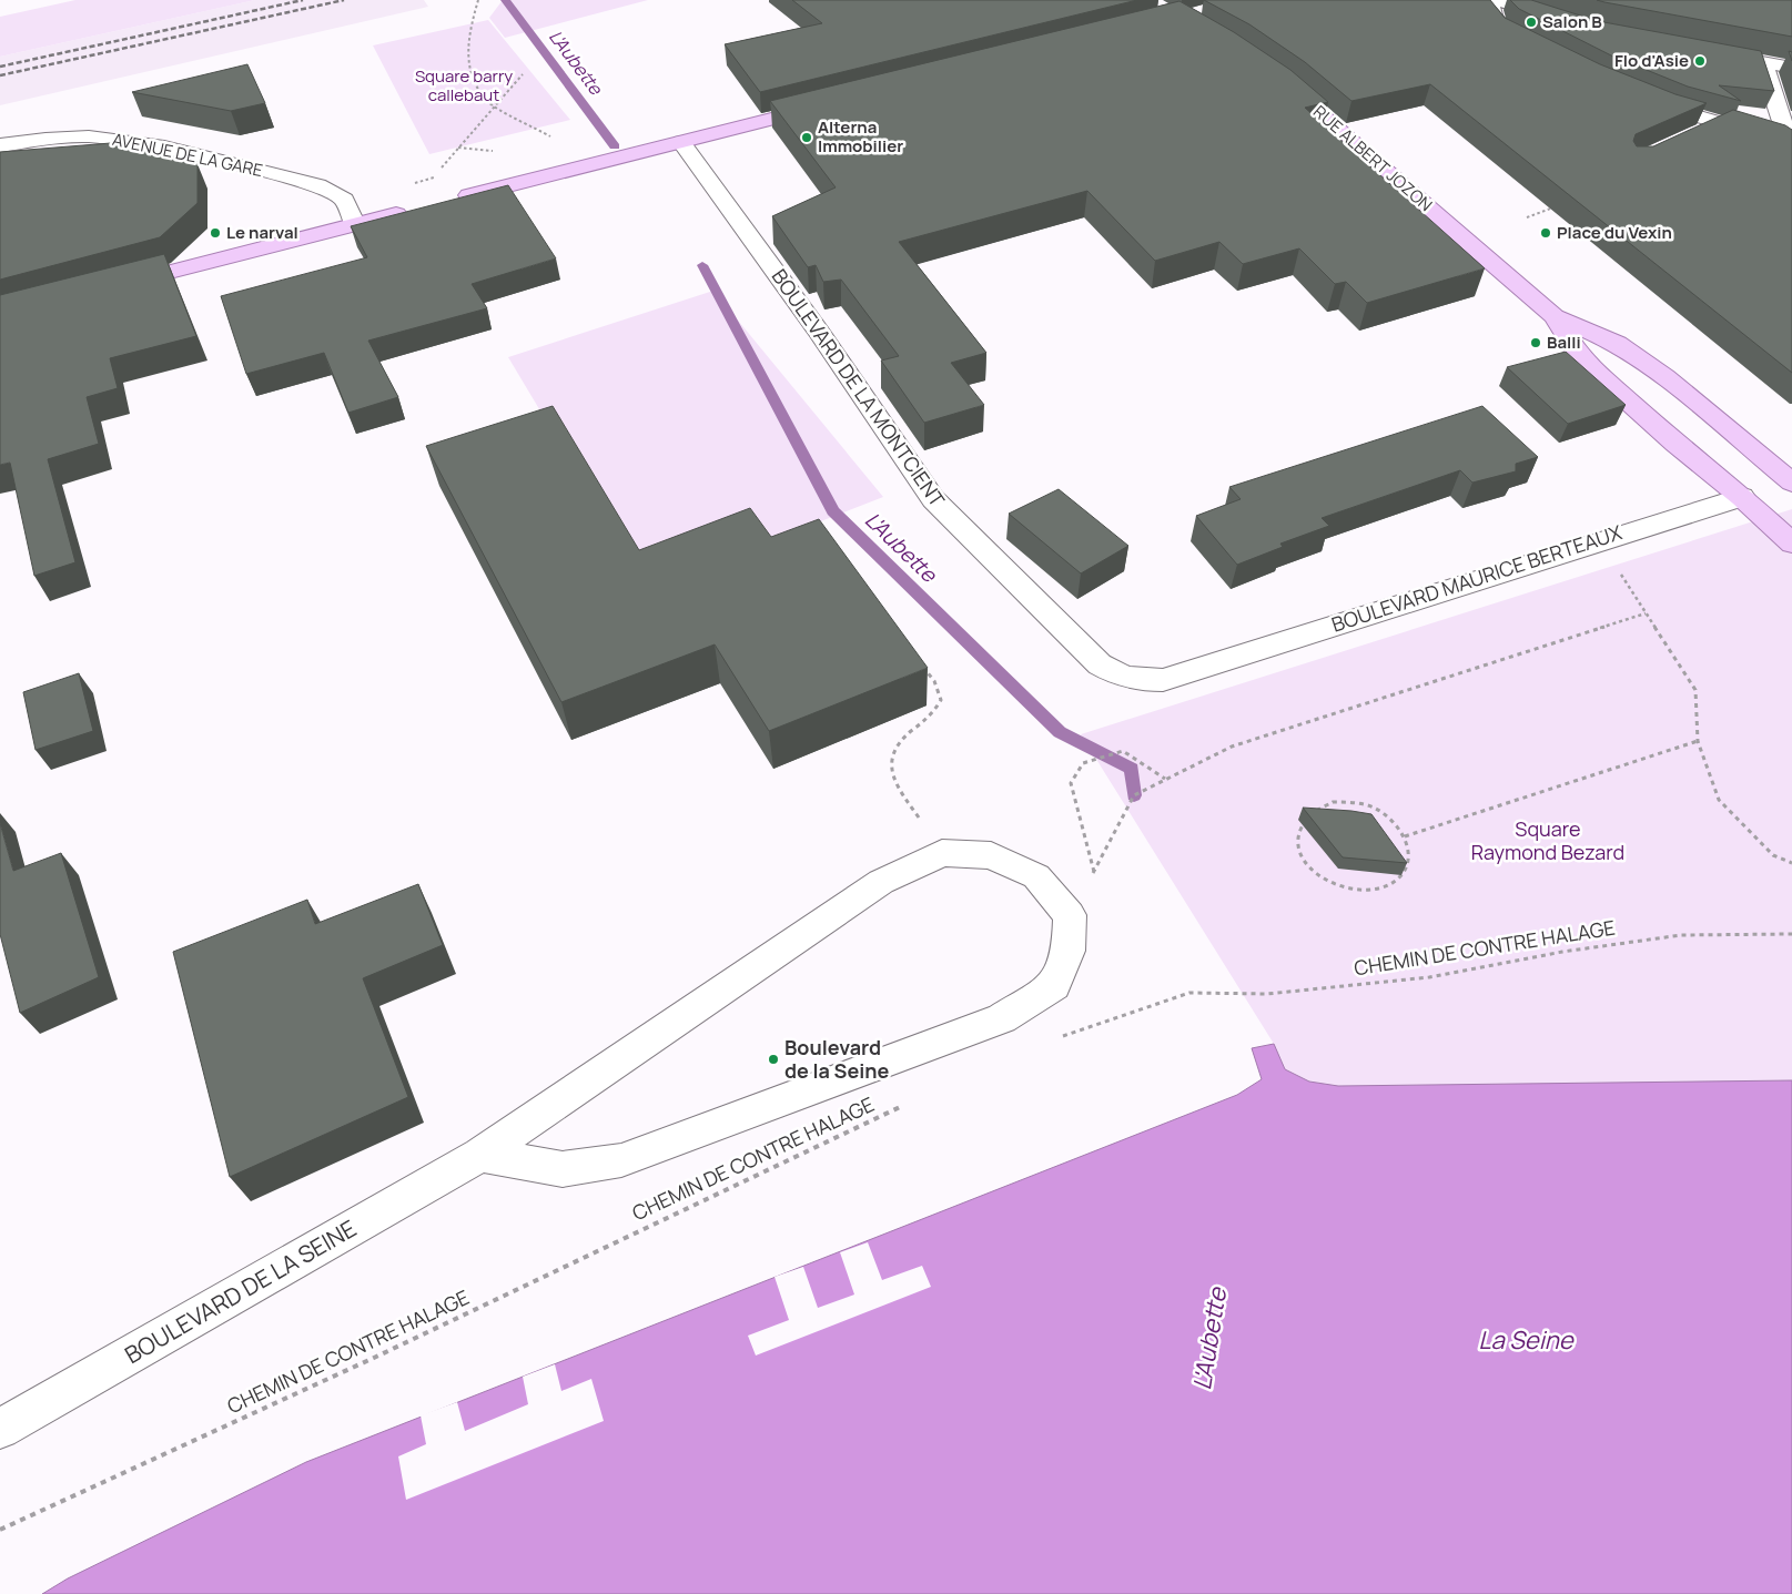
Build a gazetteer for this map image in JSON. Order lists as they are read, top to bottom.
{
  "streets": {
    "main road": ["RUE ALBERT JOZON", "BOULEVARD MAURICE BERTEAUX"],
    "street": ["AVENUE DE LA GARE", "BOULEVARD DE LA MONTCIENT", "BOULEVARD DE LA SEINE"],
    "path": ["CHEMIN DE CONTRE HALAGE"]
  },
  "crossings": [
    ["RUE ALBERT JOZON", "BOULEVARD MAURICE BERTEAUX"],
    ["BOULEVARD DE LA MONTCIENT", "BOULEVARD MAURICE BERTEAUX"]
  ],
  "water": ["L'Aubette", "La Seine"],
  "parks": ["Square barry callebaut", "Square Raymond Bezard"],
  "places": [
    "Salon B",
    "Flo d'Asie",
    "Alterna Immobilier",
    "Le narval",
    "Place du Vexin",
    "Balli",
    "Boulevard de la Seine"
  ]
}
